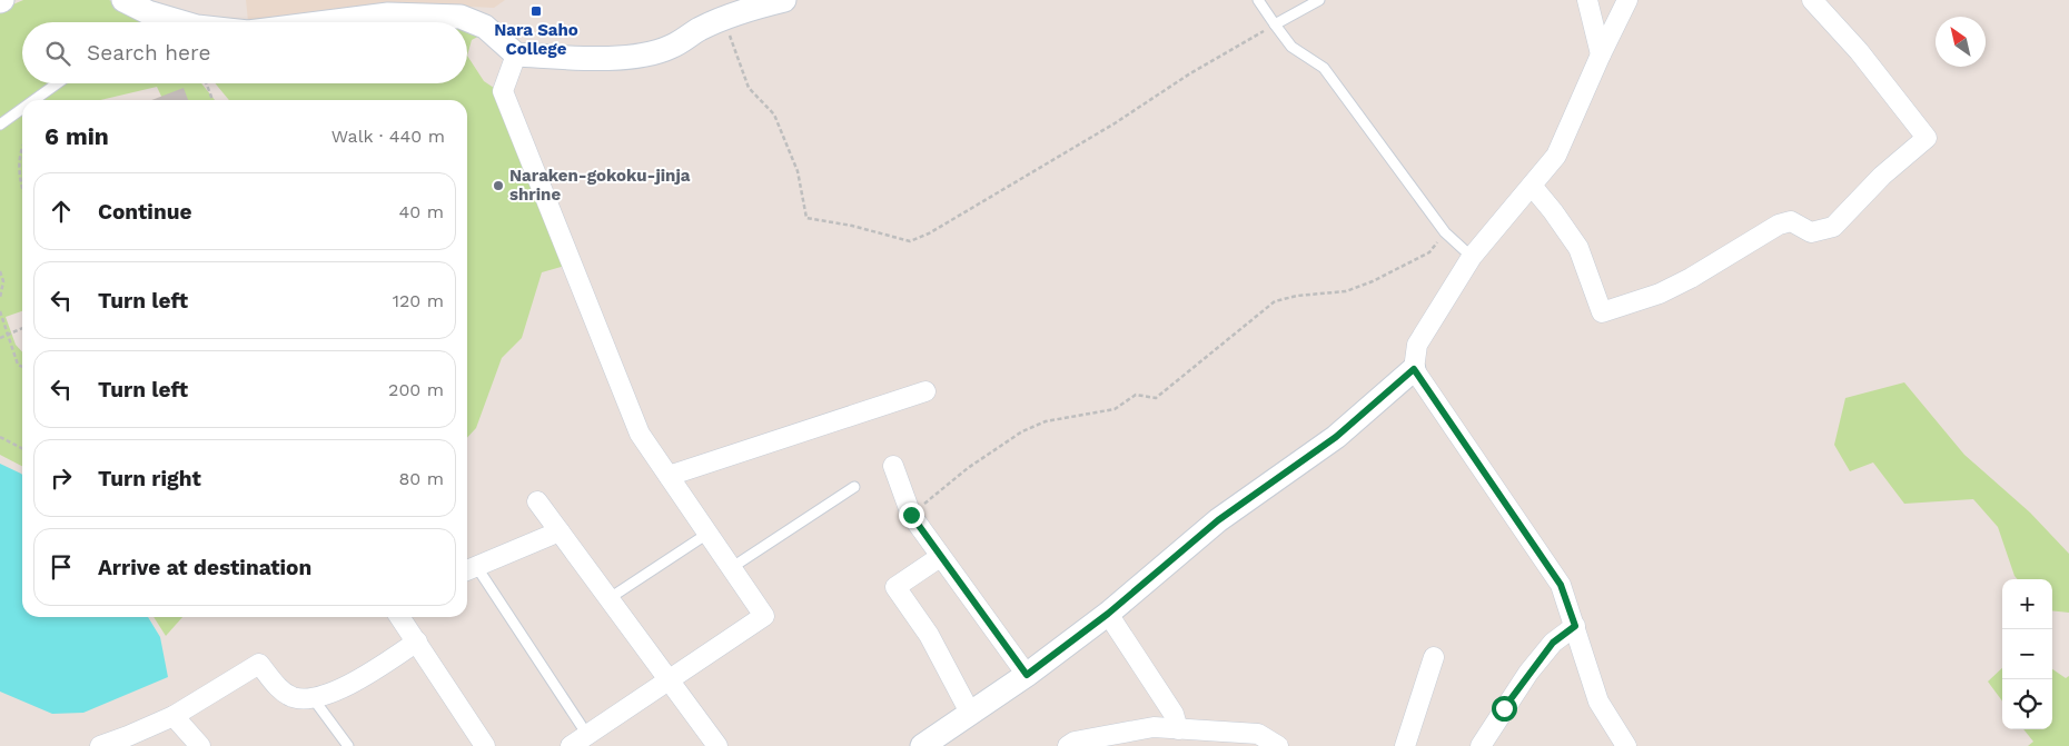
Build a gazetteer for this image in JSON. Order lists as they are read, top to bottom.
{
  "places": {
    "transit": ["Nara Saho College"],
    "other": ["Naraken-gokoku-jinja shrine"]
  },
  "north": "top left",
  "page": {
    "search": "Search here",
    "heading": ["6 min", "Walk · 440 m"],
    "list": [
      ["Continue", "40 m"],
      ["Turn left", "120 m"],
      ["Turn left", "200 m"],
      ["Turn right", "80 m"],
      "Arrive at destination"
    ],
    "map_buttons": ["+", "−"]
  }
}
